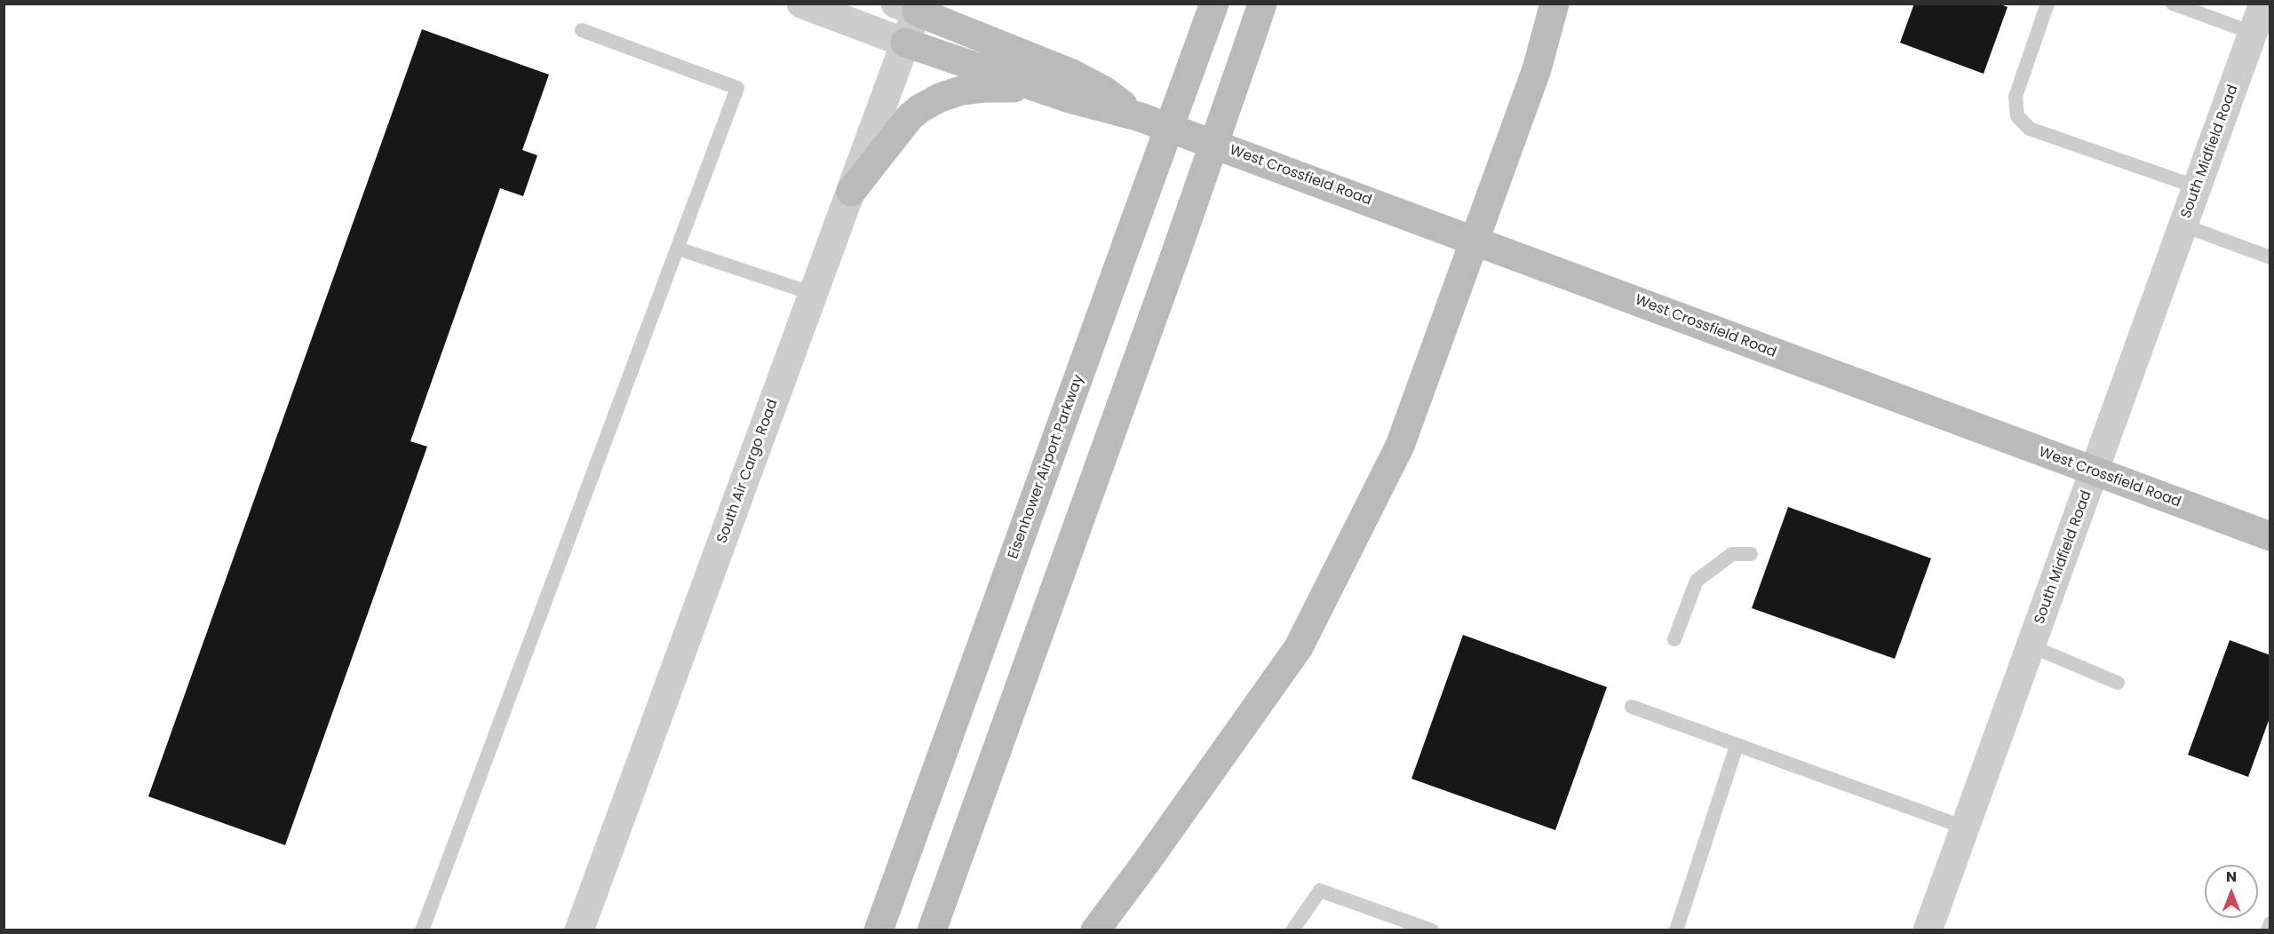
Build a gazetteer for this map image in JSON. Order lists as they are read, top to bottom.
{
  "streets": {
    "main road": ["West Crossfield Road", "Eisenhower Airport Parkway"],
    "street": ["South Midfield Road", "South Air Cargo Road"]
  },
  "crossings": [
    ["South Midfield Road", "West Crossfield Road"],
    ["West Crossfield Road", "South Air Cargo Road"]
  ],
  "north": "top"
}
